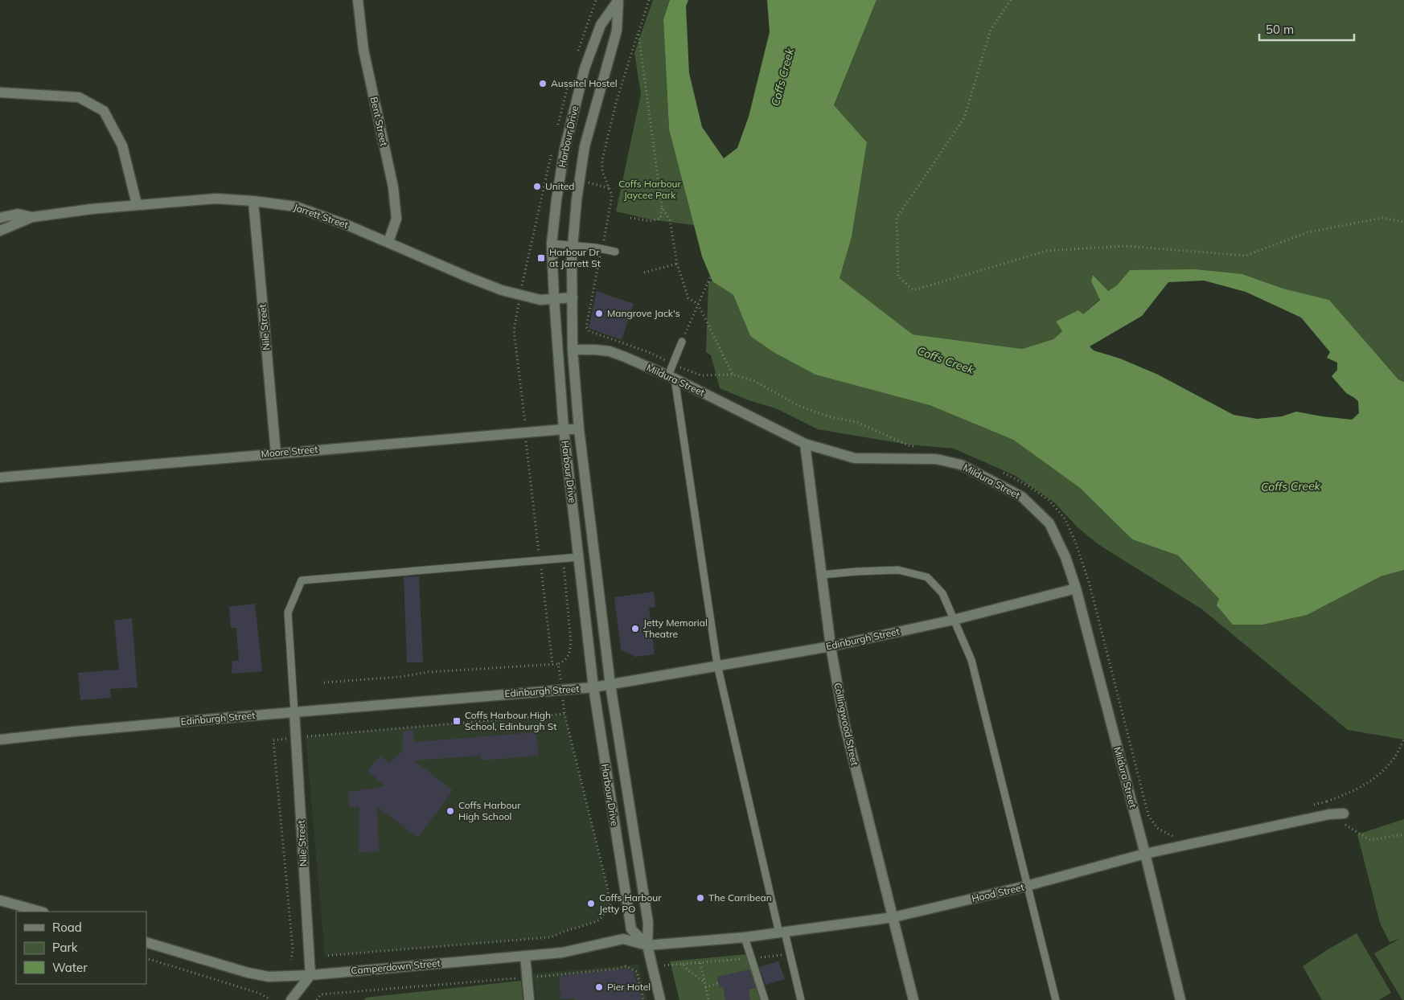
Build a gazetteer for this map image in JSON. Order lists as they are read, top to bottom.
{
  "streets": {
    "street": [
      "Bent Street",
      "Harbour Drive",
      "Jarrett Street",
      "Nile Street",
      "Mildura Street",
      "Moore Street",
      "Edinburgh Street",
      "Collingwood Street",
      "Hood Street",
      "Camperdown Street"
    ]
  },
  "crossings": [
    ["Bent Street", "Jarrett Street"],
    ["Harbour Drive", "Jarrett Street"],
    ["Harbour Drive", "Mildura Street"],
    ["Harbour Drive", "Moore Street"],
    ["Harbour Drive", "Edinburgh Street"],
    ["Harbour Drive", "Hood Street"],
    ["Harbour Drive", "Camperdown Street"],
    ["Jarrett Street", "Nile Street"],
    ["Nile Street", "Moore Street"],
    ["Nile Street", "Edinburgh Street"],
    ["Nile Street", "Camperdown Street"],
    ["Mildura Street", "Edinburgh Street"],
    ["Mildura Street", "Collingwood Street"],
    ["Mildura Street", "Hood Street"],
    ["Edinburgh Street", "Collingwood Street"],
    ["Collingwood Street", "Hood Street"],
    ["Hood Street", "Camperdown Street"]
  ],
  "water": ["Coffs Creek"],
  "parks": ["Coffs Harbour Jaycee Park"],
  "places": {
    "other": [
      "Aussitel Hostel",
      "United",
      "Mangrove Jack's",
      "Jetty Memorial Theatre",
      "Coffs Harbour High School",
      "The Carribean",
      "Coffs Harbour Jetty PO",
      "Pier Hotel"
    ],
    "transit": ["Harbour Dr at Jarrett St", "Coffs Harbour High School, Edinburgh St"]
  },
  "legend": ["Road", "Park", "Water"],
  "scale_bar": "50 m"
}
